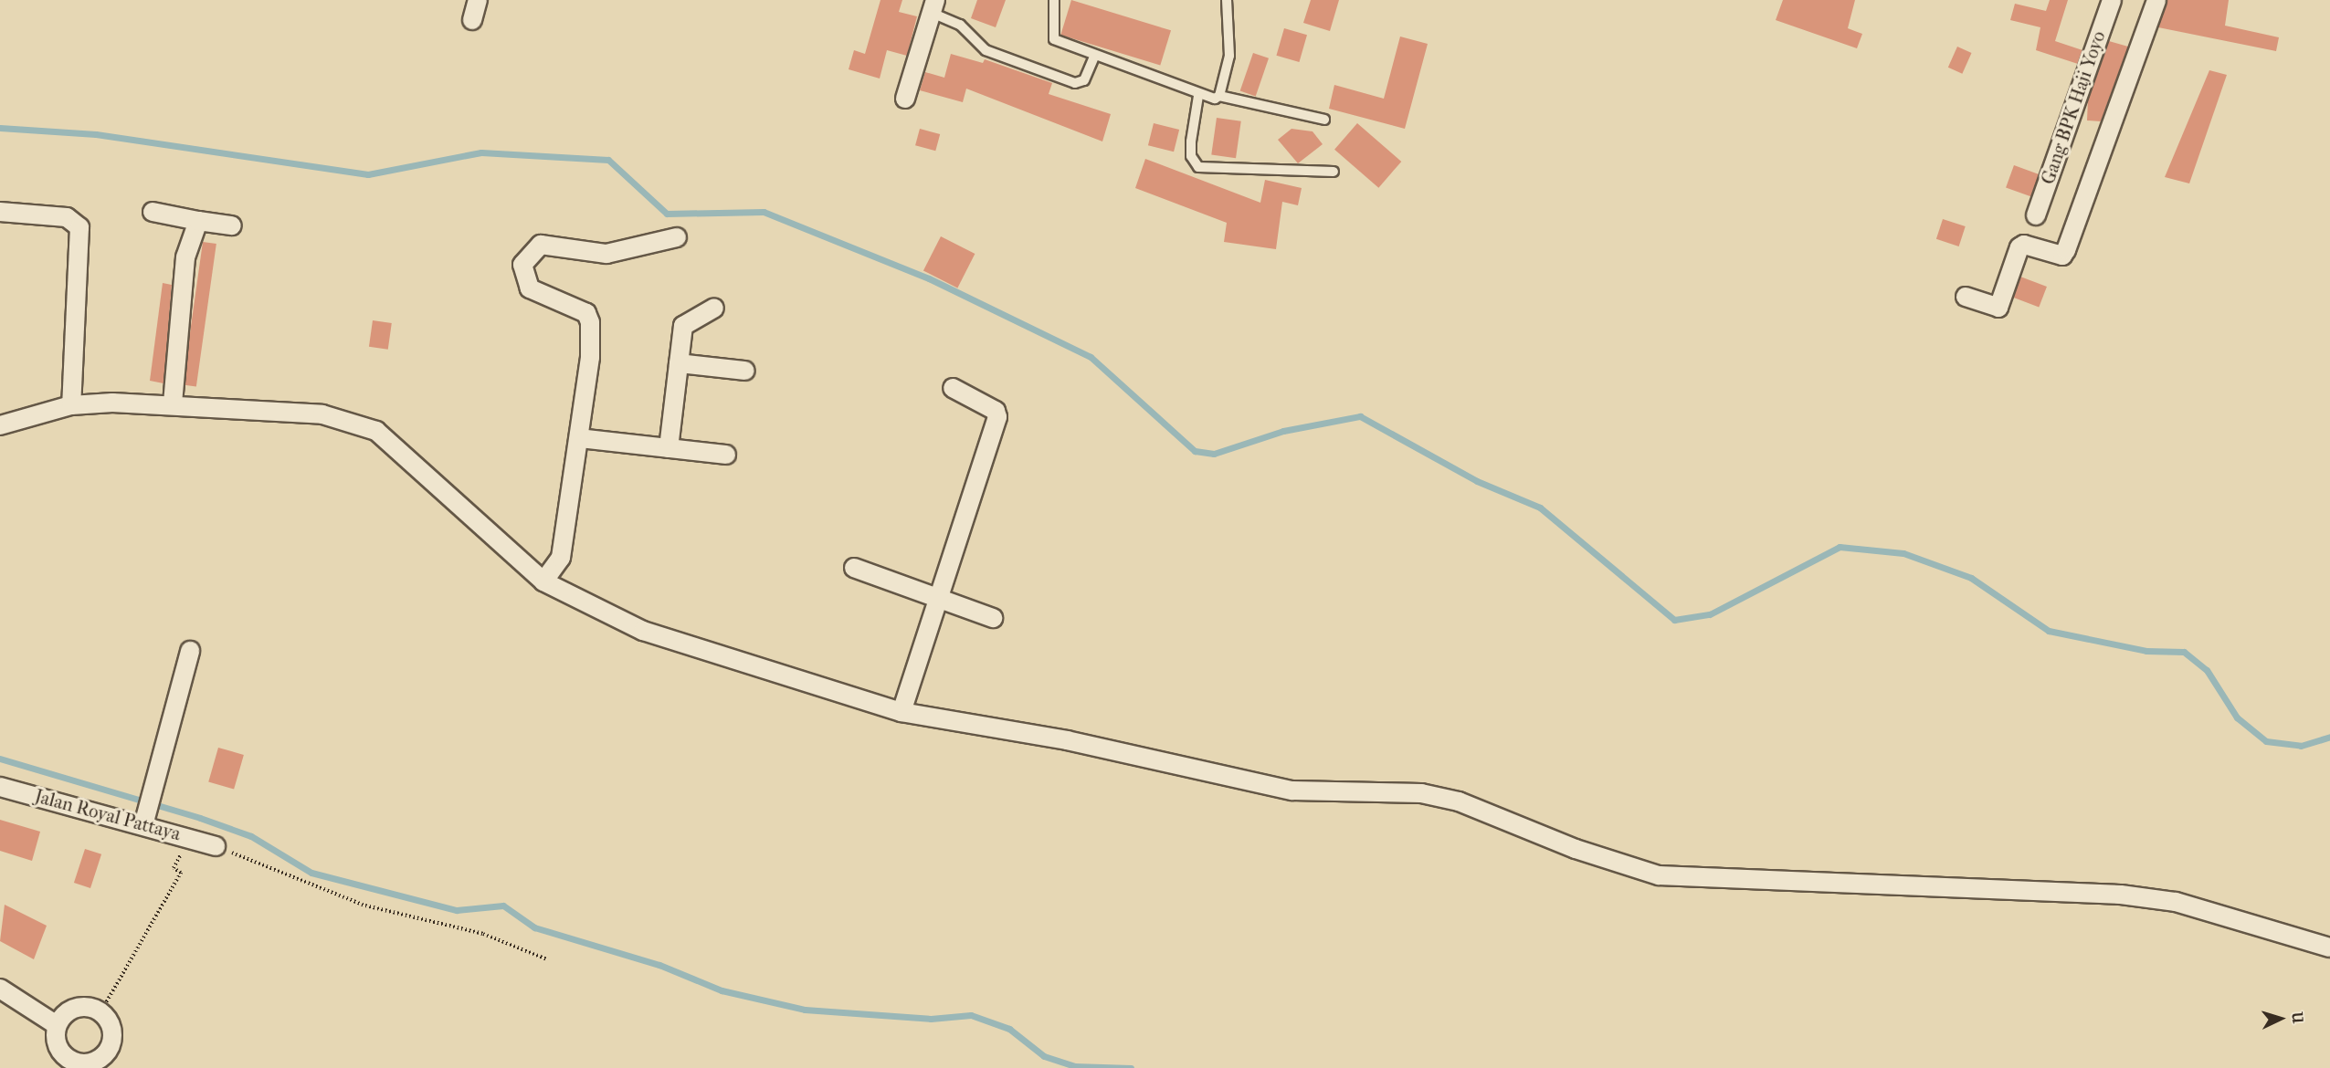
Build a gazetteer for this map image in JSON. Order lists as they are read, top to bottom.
{
  "streets": {
    "street": ["Gang BPK Haji Yoyo", "Jalan Royal Pattaya"]
  },
  "north": "right"
}
